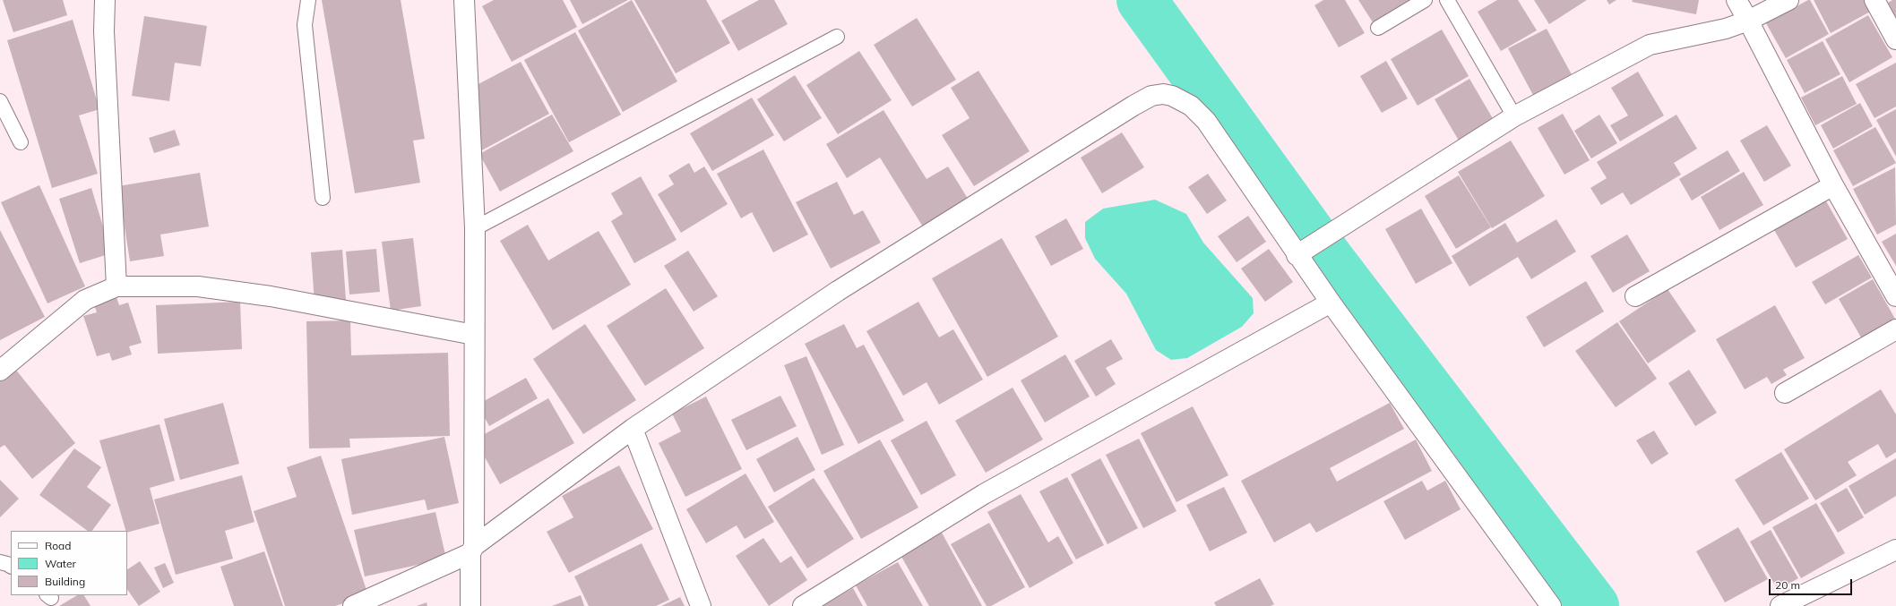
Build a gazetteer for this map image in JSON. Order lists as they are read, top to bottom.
{
  "legend": ["Road", "Water", "Building"],
  "scale_bar": "20 m"
}
